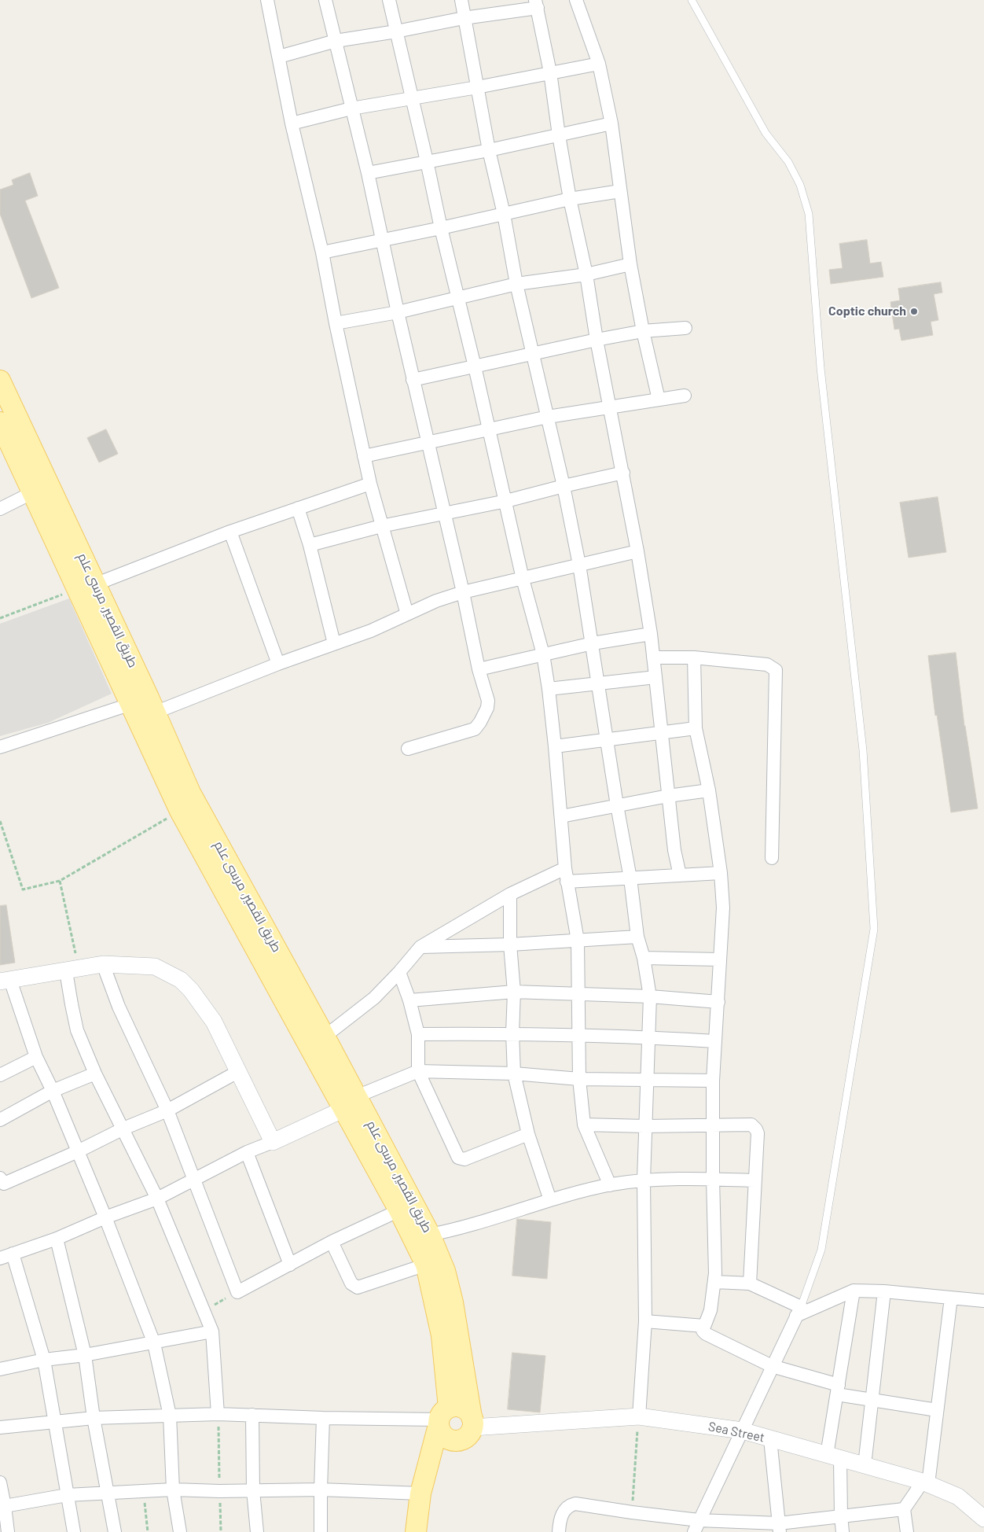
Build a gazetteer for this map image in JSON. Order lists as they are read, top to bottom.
{
  "streets": {
    "main road": ["طريق القصير, مرسى علم"],
    "street": ["Sea Street"]
  },
  "crossings": [
    ["طريق القصير, مرسى علم", "Sea Street"]
  ],
  "places": ["Coptic church"]
}
